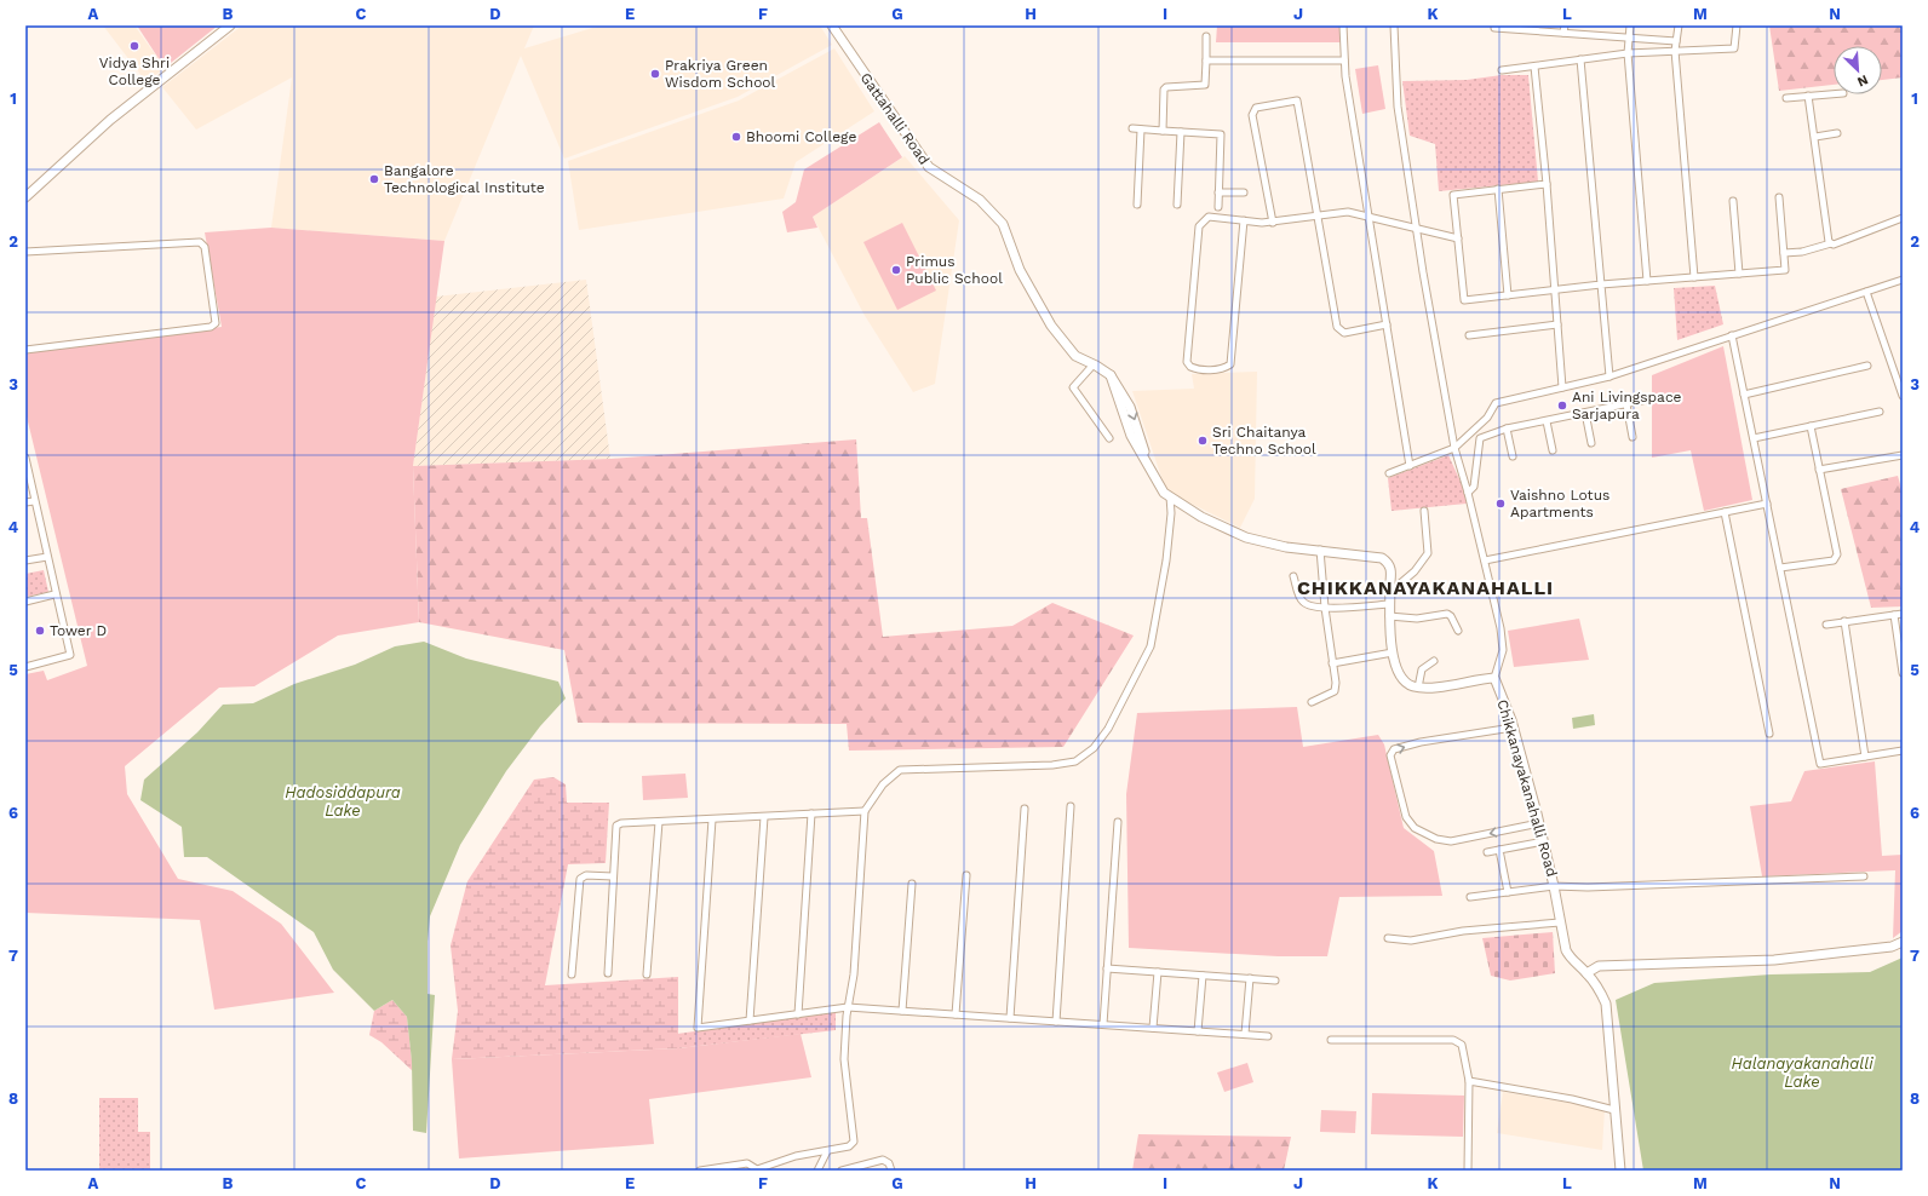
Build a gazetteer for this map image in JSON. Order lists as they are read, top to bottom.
{
  "streets": {
    "main road": ["Gattahalli Road", "Chikkanayakanahalli Road"]
  },
  "districts": ["CHIKKANAYAKANAHALLI"],
  "water": ["Hadosiddapura Lake", "Halanayakanahalli Lake"],
  "places": [
    "Vidya Shri College",
    "Prakriya Green Wisdom School",
    "Bhoomi College",
    "Bangalore Technological Institute",
    "Primus Public School",
    "Ani Livingspace Sarjapura",
    "Sri Chaitanya Techno School",
    "Vaishno Lotus Apartments",
    "Tower D"
  ],
  "north": "bottom right",
  "grid": {
    "columns": [
      "A",
      "B",
      "C",
      "D",
      "E",
      "F",
      "G",
      "H",
      "I",
      "J",
      "K",
      "L",
      "M",
      "N"
    ],
    "rows": [
      "1",
      "2",
      "3",
      "4",
      "5",
      "6",
      "7",
      "8"
    ]
  }
}
